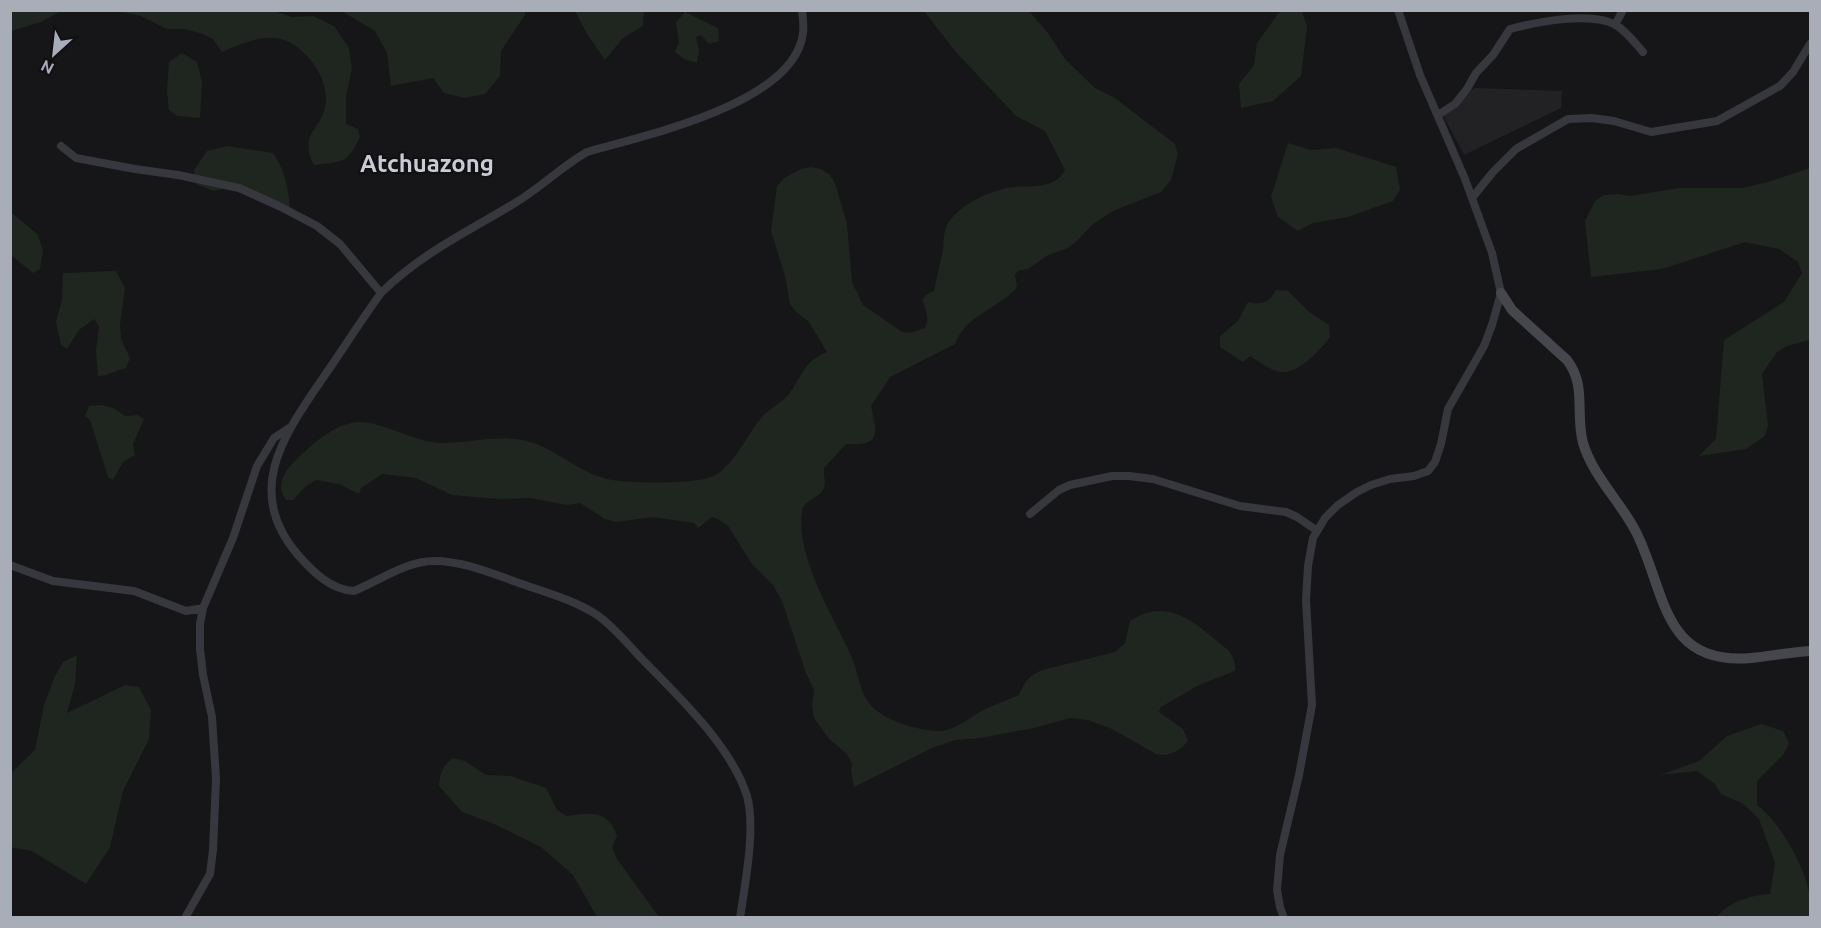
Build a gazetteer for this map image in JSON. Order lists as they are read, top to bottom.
{
  "districts": ["Atchuazong"],
  "north": "bottom left"
}
